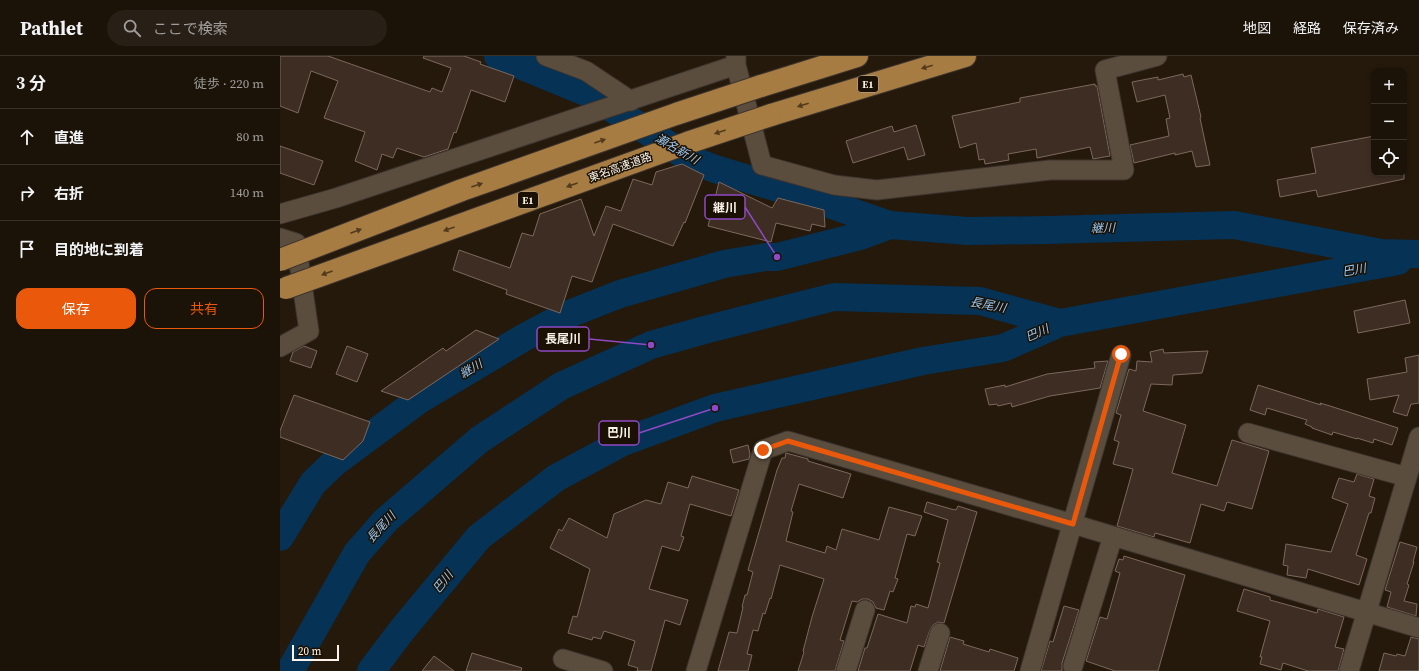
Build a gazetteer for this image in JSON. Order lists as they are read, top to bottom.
{
  "streets": {
    "highway": ["E1", "東名高速道路"]
  },
  "water": [
    "瀬名新川",
    "継川",
    "巴川",
    "長尾川"
  ],
  "places": ["継川", "長尾川", "巴川"],
  "scale_bar": "20 m",
  "page": {
    "header": "Pathlet",
    "search": "ここで検索",
    "nav": ["地図", "経路", "保存済み"],
    "heading": ["3 分", "徒歩 · 220 m"],
    "map_buttons": ["+", "−"],
    "list": [
      ["直進", "80 m"],
      ["右折", "140 m"],
      "目的地に到着"
    ],
    "buttons": ["保存", "共有"],
    "scale": "20 m"
  }
}
